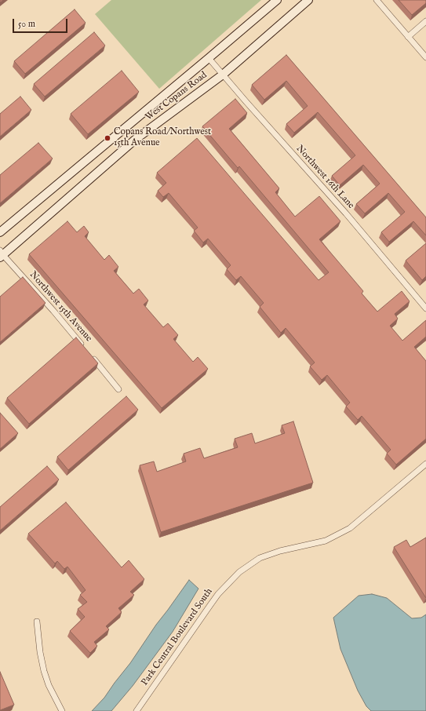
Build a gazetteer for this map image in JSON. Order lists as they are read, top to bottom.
{
  "streets": {
    "main road": ["West Copans Road"],
    "street": ["Northwest 16th Lane", "Northwest 15th Avenue", "Park Central Boulevard South"]
  },
  "crossings": [
    ["West Copans Road", "Northwest 16th Lane"],
    ["West Copans Road", "Northwest 15th Avenue"]
  ],
  "places": ["Copans Road/Northwest 15th Avenue"],
  "scale_bar": "50 m"
}
